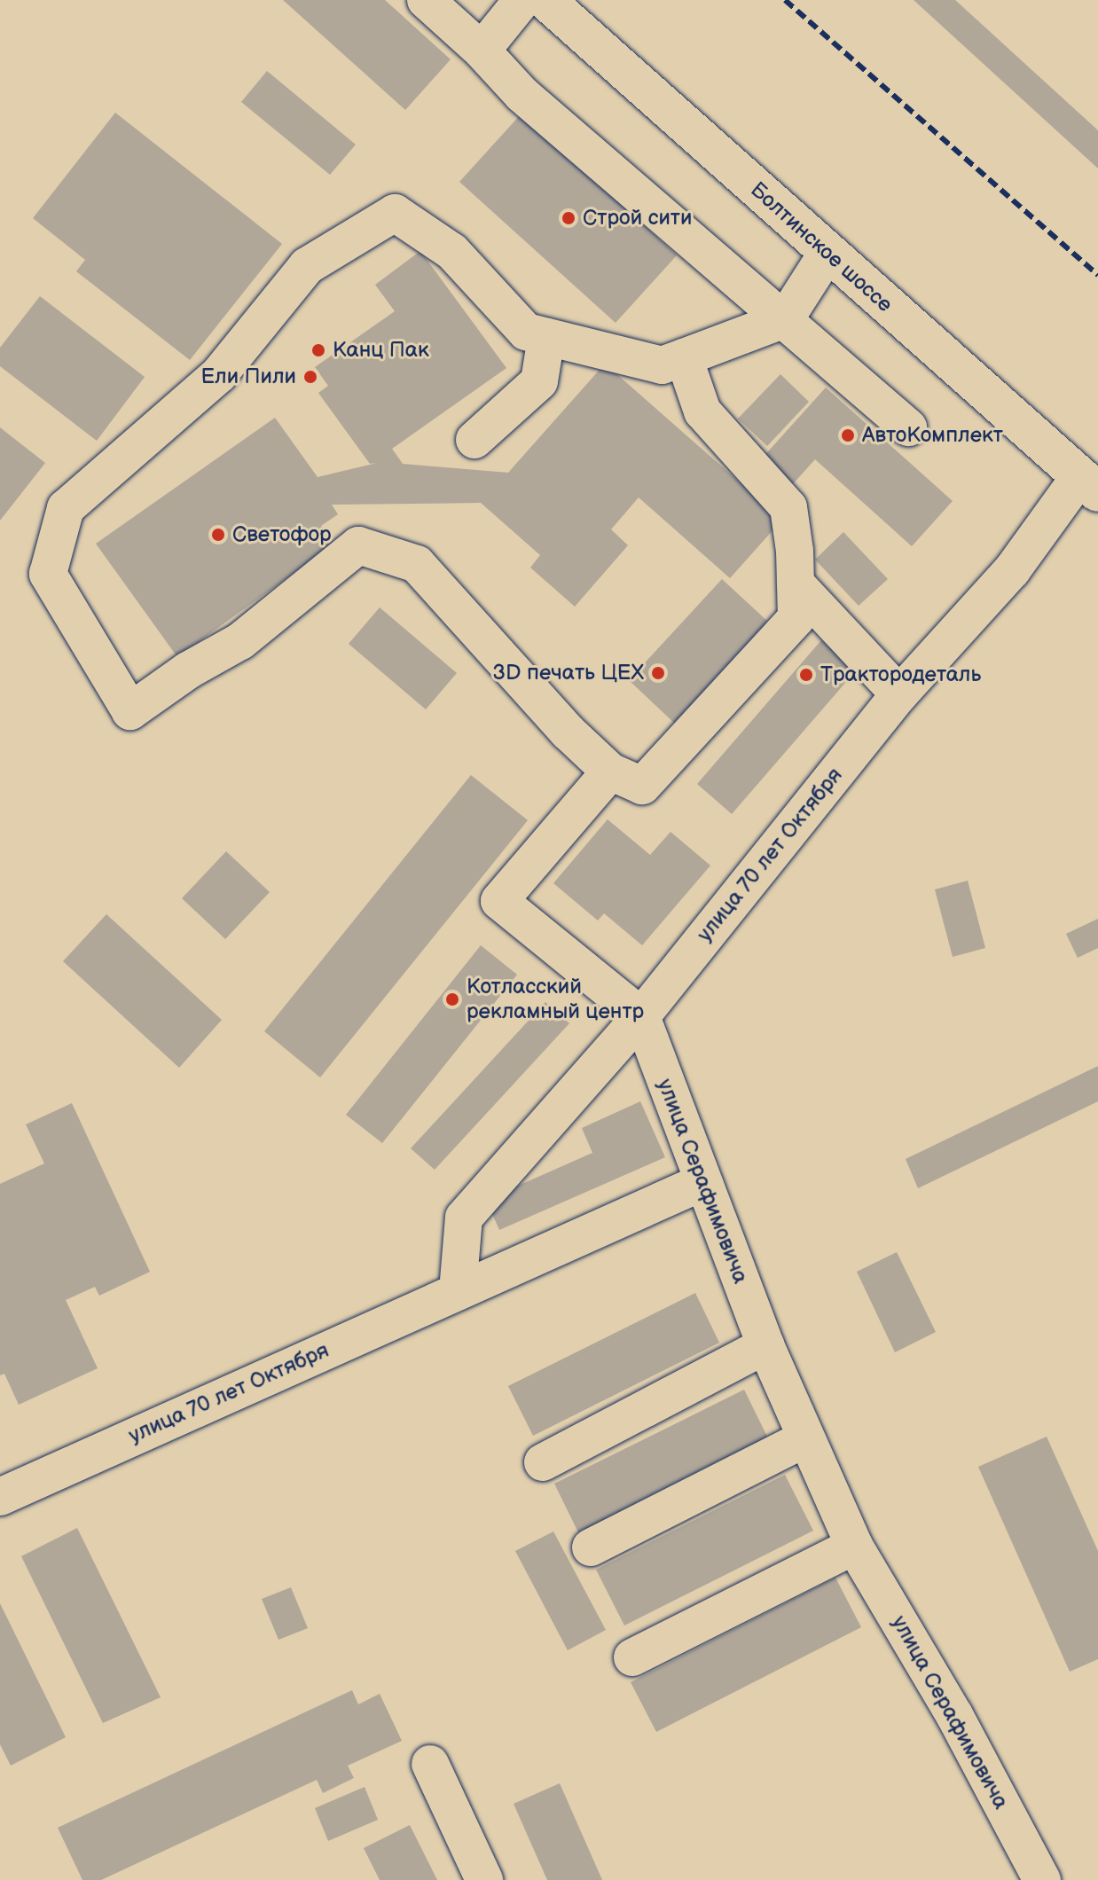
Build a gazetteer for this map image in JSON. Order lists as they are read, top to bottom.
{
  "streets": {
    "main road": ["Болтинское шоссе"],
    "street": ["улица 70 лет Октября", "улица Серафимовича"]
  },
  "crossings": [
    ["Болтинское шоссе", "улица 70 лет Октября"],
    ["улица 70 лет Октября", "улица Серафимовича"]
  ],
  "places": [
    "Строй сити",
    "Канц Пак",
    "Ели Пили",
    "АвтоКомплект",
    "Светофор",
    "3D печать ЦЕХ",
    "Трактородеталь",
    "Котласский рекламный центр"
  ]
}
